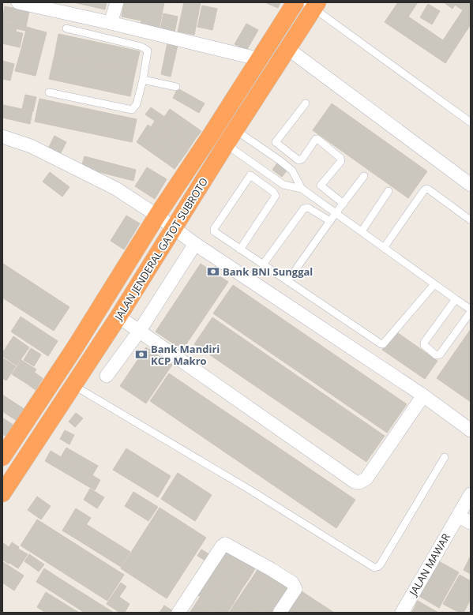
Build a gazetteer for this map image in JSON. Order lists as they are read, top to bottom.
{
  "streets": {
    "highway": ["JALAN JENDERAL GATOT SUBROTO"],
    "street": ["JALAN MAWAR"]
  },
  "places": {
    "bank": ["Bank BNI Sunggal", "Bank Mandiri KCP Makro"]
  }
}
